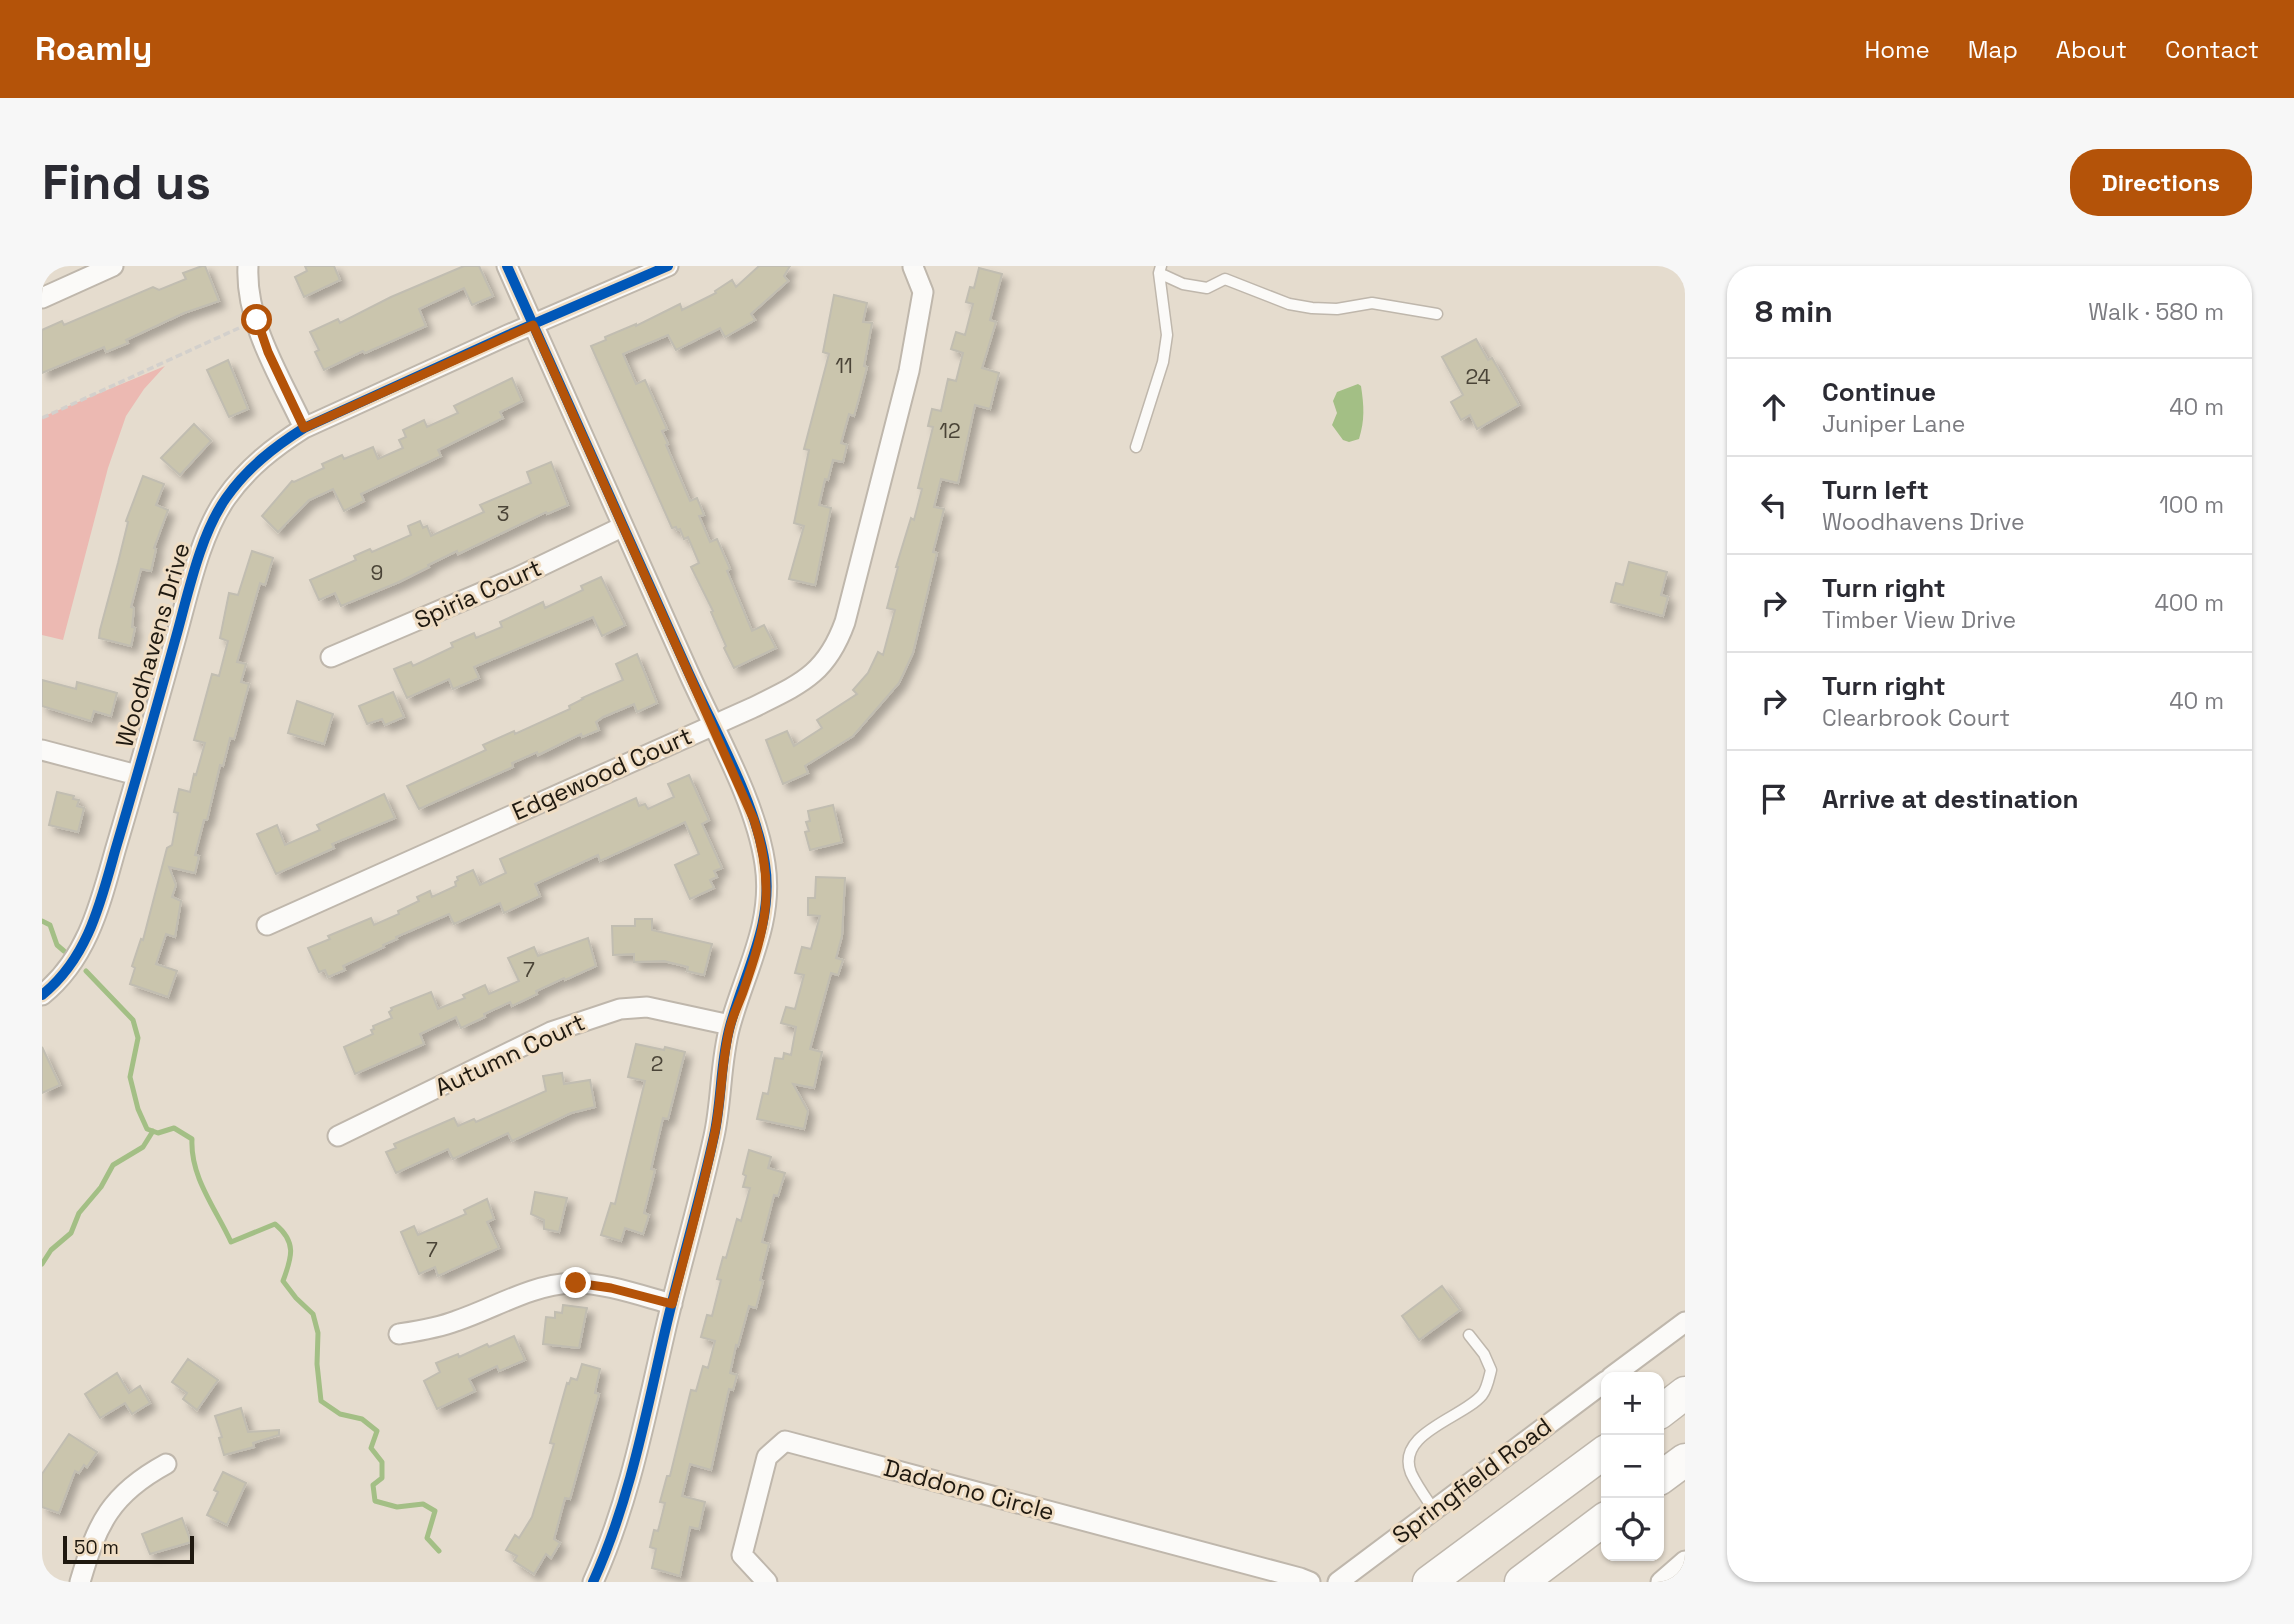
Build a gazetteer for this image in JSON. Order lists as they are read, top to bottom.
{
  "streets": {
    "street": [
      "Spiria Court",
      "Woodhavens Drive",
      "Edgewood Court",
      "Autumn Court",
      "Springfield Road",
      "Daddono Circle"
    ]
  },
  "house_numbers": [
    "11",
    "24",
    "12",
    "3",
    "9",
    "7",
    "2",
    "7"
  ],
  "scale_bar": "50 m",
  "page": {
    "header": "Roamly",
    "nav": [
      "Home",
      "Map",
      "About",
      "Contact"
    ],
    "buttons": "Directions",
    "title": "Find us",
    "heading": ["8 min", "Walk · 580 m"],
    "list": [
      ["Continue", "Juniper Lane", "40 m"],
      ["Turn left", "Woodhavens Drive", "100 m"],
      ["Turn right", "Timber View Drive", "400 m"],
      ["Turn right", "Clearbrook Court", "40 m"],
      "Arrive at destination"
    ],
    "map_buttons": ["+", "−"],
    "scale": "50 m"
  }
}
